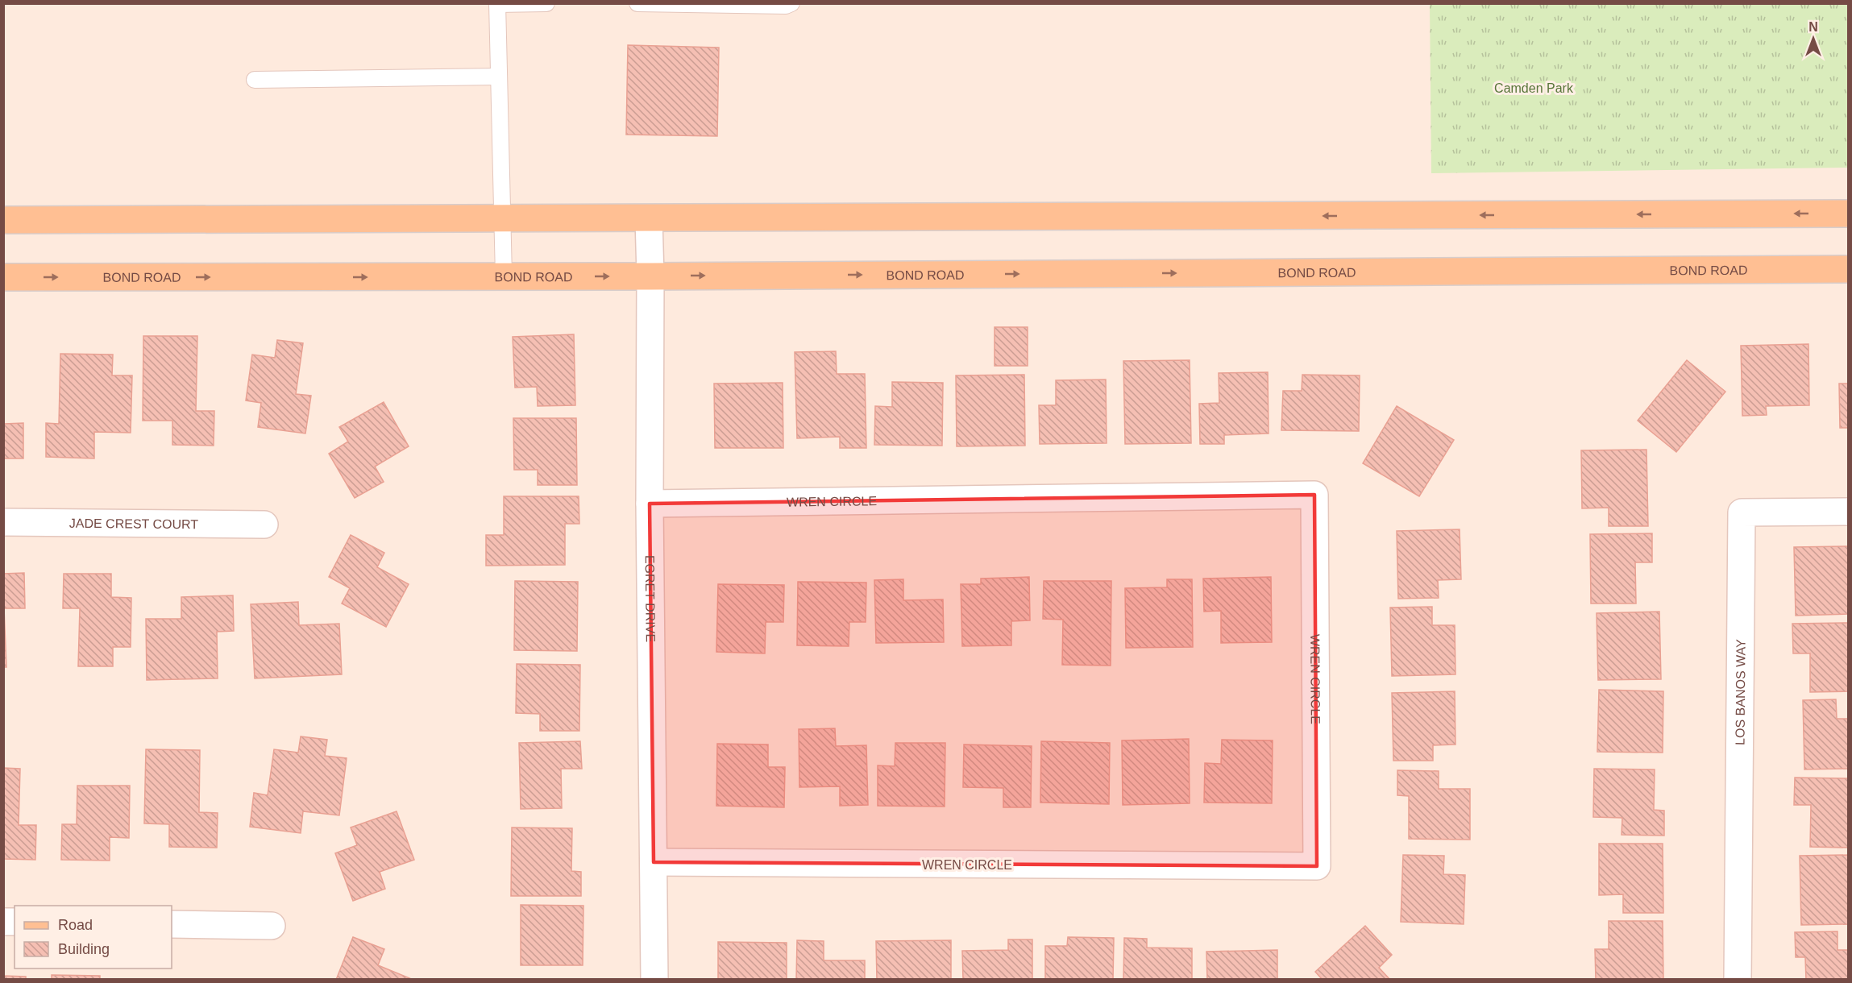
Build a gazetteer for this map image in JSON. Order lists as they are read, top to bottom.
{
  "streets": {
    "main road": ["BOND ROAD"],
    "street": [
      "WREN CIRCLE",
      "JADE CREST COURT",
      "EGRET DRIVE",
      "LOS BANOS WAY"
    ]
  },
  "crossings": [
    ["BOND ROAD", "EGRET DRIVE"],
    ["WREN CIRCLE", "EGRET DRIVE"]
  ],
  "parks": ["Camden Park"],
  "legend": ["Road", "Building"],
  "north": "top"
}
